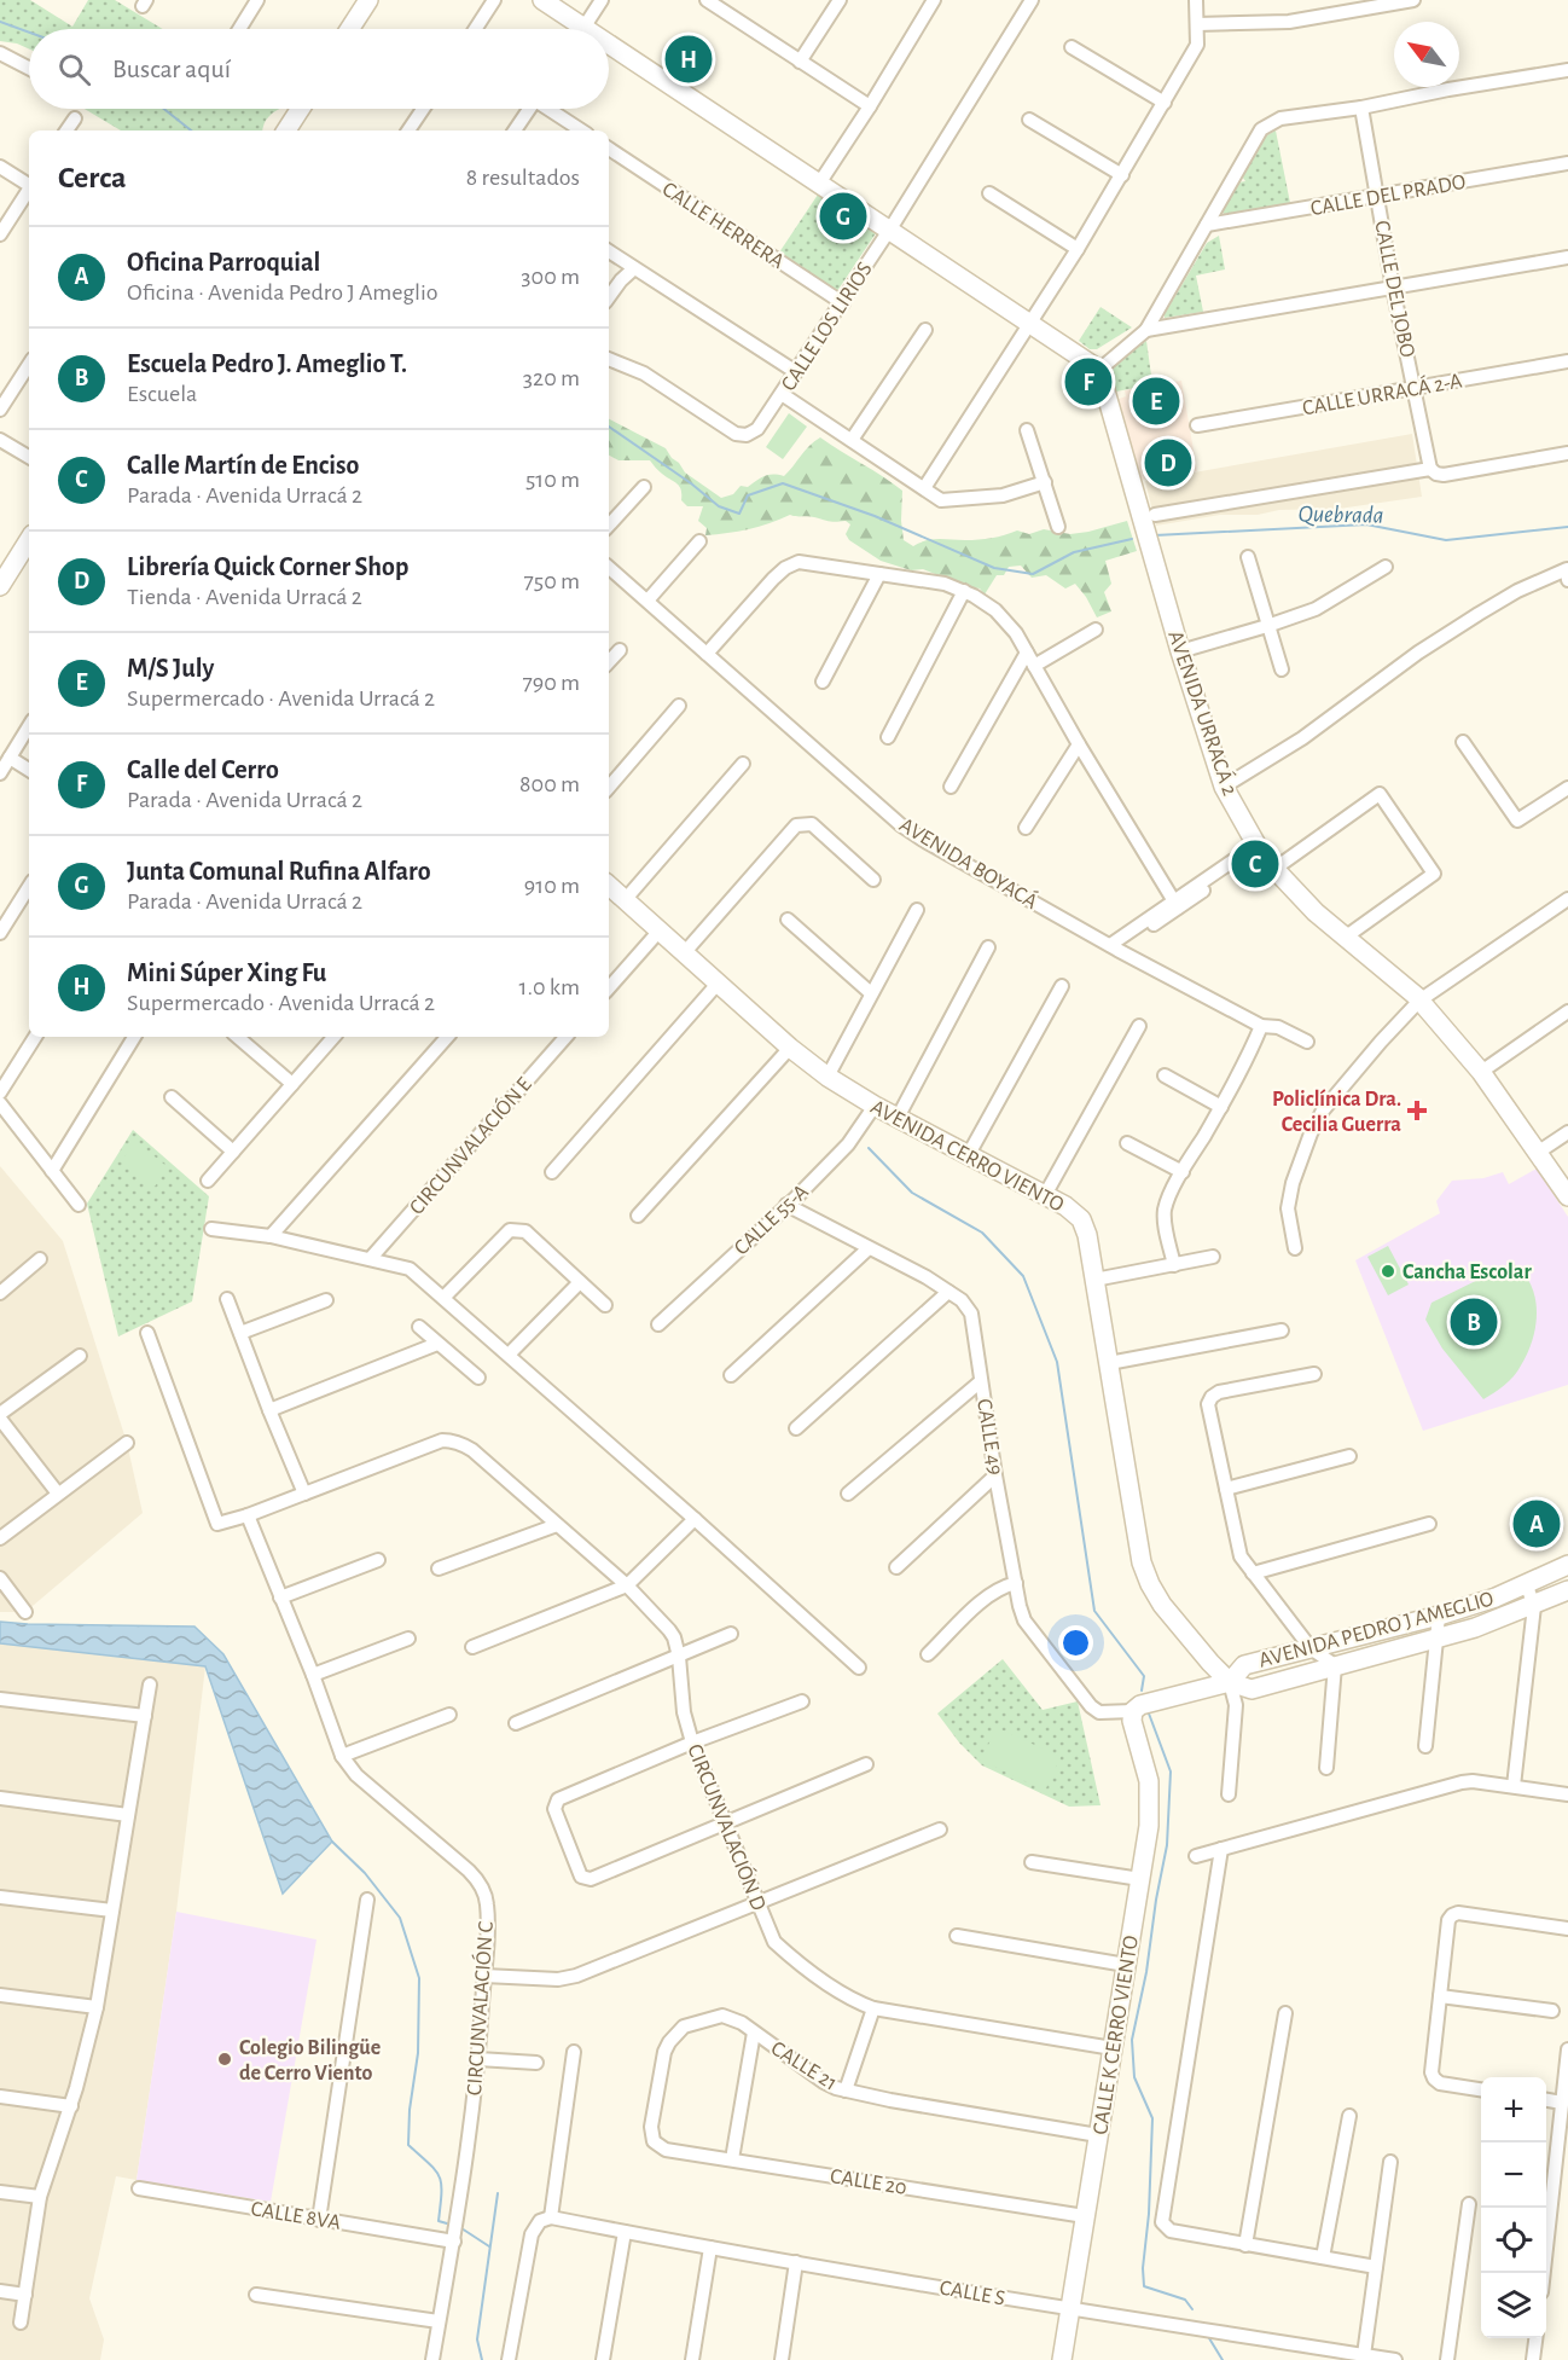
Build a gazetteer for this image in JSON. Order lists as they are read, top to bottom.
{
  "streets": {
    "street": [
      "CALLE DEL PRADO",
      "CALLE HERRERA",
      "CALLE DEL JOBO",
      "CALLE LOS LIRIOS",
      "CALLE URRACÁ 2-A",
      "AVENIDA URRACÁ 2",
      "AVENIDA BOYACÁ",
      "CIRCUNVALACIÓN E",
      "AVENIDA CERRO VIENTO",
      "CALLE 55-A",
      "CALLE 49",
      "AVENIDA PEDRO J AMEGLIO",
      "CIRCUNVALACIÓN D",
      "CIRCUNVALACIÓN C",
      "CALLE K CERRO VIENTO",
      "CALLE 21",
      "CALLE 20",
      "CALLE 8VA",
      "CALLE S"
    ]
  },
  "crossings": [
    ["CALLE DEL PRADO", "CALLE DEL JOBO"],
    ["CALLE HERRERA", "CALLE LOS LIRIOS"],
    ["CALLE DEL JOBO", "CALLE URRACÁ 2-A"],
    ["AVENIDA CERRO VIENTO", "CALLE 55-A"],
    ["AVENIDA CERRO VIENTO", "AVENIDA PEDRO J AMEGLIO"],
    ["CALLE 55-A", "CALLE 49"],
    ["CALLE 49", "AVENIDA PEDRO J AMEGLIO"],
    ["CALLE 49", "CALLE K CERRO VIENTO"],
    ["AVENIDA PEDRO J AMEGLIO", "CALLE K CERRO VIENTO"],
    ["CIRCUNVALACIÓN D", "CALLE K CERRO VIENTO"],
    ["CIRCUNVALACIÓN C", "CALLE 8VA"],
    ["CALLE K CERRO VIENTO", "CALLE 21"],
    ["CALLE K CERRO VIENTO", "CALLE 20"],
    ["CALLE K CERRO VIENTO", "CALLE S"],
    ["CALLE 21", "CALLE 20"]
  ],
  "water": ["Quebrada"],
  "places": {
    "health": ["Policlínica Dra. Cecilia Guerra"],
    "other": ["Cancha Escolar", "Colegio Bilingüe de Cerro Viento"]
  },
  "north": "top left",
  "page": {
    "search": "Buscar aquí",
    "pins": [
      "H",
      "G",
      "F",
      "E",
      "D",
      "C",
      "B",
      "A"
    ],
    "heading": ["Cerca", "8 resultados"],
    "list": [
      {
        "mark": "A",
        "name": "Oficina Parroquial",
        "note": "Oficina · Avenida Pedro J Ameglio",
        "value": "300 m"
      },
      {
        "mark": "B",
        "name": "Escuela Pedro J. Ameglio T.",
        "note": "Escuela",
        "value": "320 m"
      },
      {
        "mark": "C",
        "name": "Calle Martín de Enciso",
        "note": "Parada · Avenida Urracá 2",
        "value": "510 m"
      },
      {
        "mark": "D",
        "name": "Librería Quick Corner Shop",
        "note": "Tienda · Avenida Urracá 2",
        "value": "750 m"
      },
      {
        "mark": "E",
        "name": "M/S July",
        "note": "Supermercado · Avenida Urracá 2",
        "value": "790 m"
      },
      {
        "mark": "F",
        "name": "Calle del Cerro",
        "note": "Parada · Avenida Urracá 2",
        "value": "800 m"
      },
      {
        "mark": "G",
        "name": "Junta Comunal Rufina Alfaro",
        "note": "Parada · Avenida Urracá 2",
        "value": "910 m"
      },
      {
        "mark": "H",
        "name": "Mini Súper Xing Fu",
        "note": "Supermercado · Avenida Urracá 2",
        "value": "1.0 km"
      }
    ],
    "map_buttons": ["+", "−"]
  }
}
